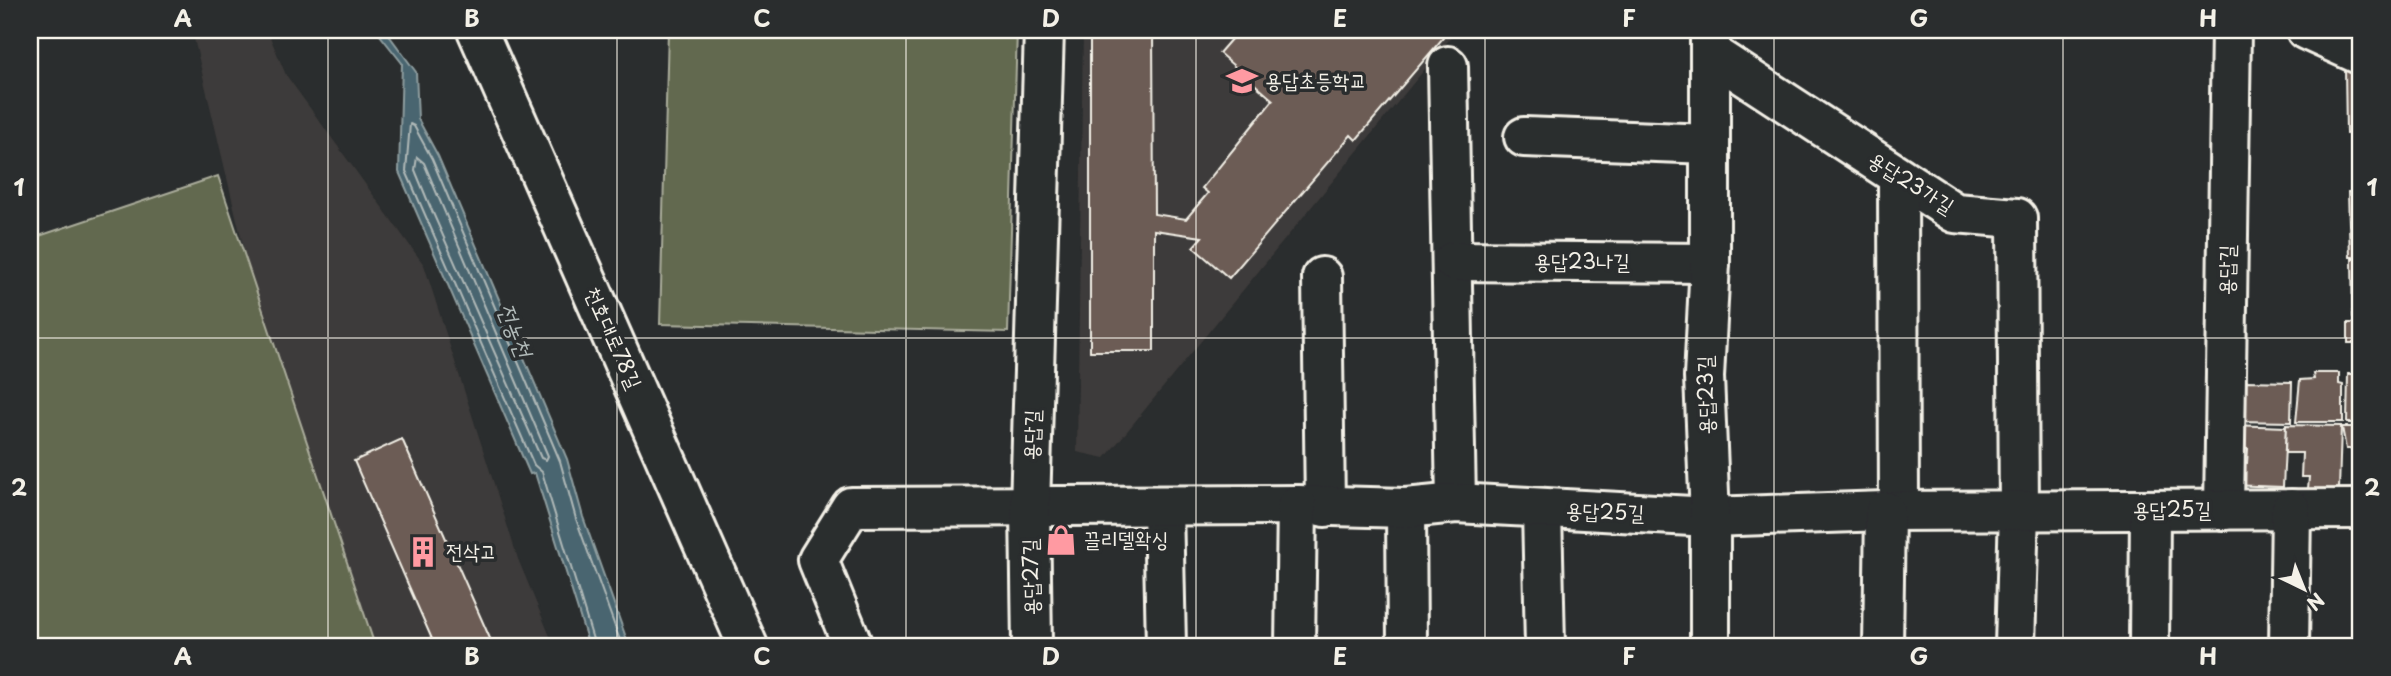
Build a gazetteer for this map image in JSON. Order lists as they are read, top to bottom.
{
  "streets": {
    "street": [
      "용답23가길",
      "용답23나길",
      "용답길",
      "천호대로78길",
      "용답23길",
      "용답25길",
      "용답27길"
    ]
  },
  "crossings": [
    ["용답23가길", "용답23길"],
    ["용답23가길", "용답25길"],
    ["용답23나길", "용답23길"],
    ["용답길", "용답25길"],
    ["용답길", "용답27길"],
    ["용답23길", "용답25길"],
    ["용답25길", "용답27길"]
  ],
  "water": ["전농천"],
  "places": {
    "school or university": ["용답초등학교"],
    "shop": ["끌리델왁싱"],
    "building": ["전삭고"]
  },
  "north": "bottom right",
  "grid": {
    "columns": [
      "A",
      "B",
      "C",
      "D",
      "E",
      "F",
      "G",
      "H"
    ],
    "rows": ["1", "2"]
  }
}
